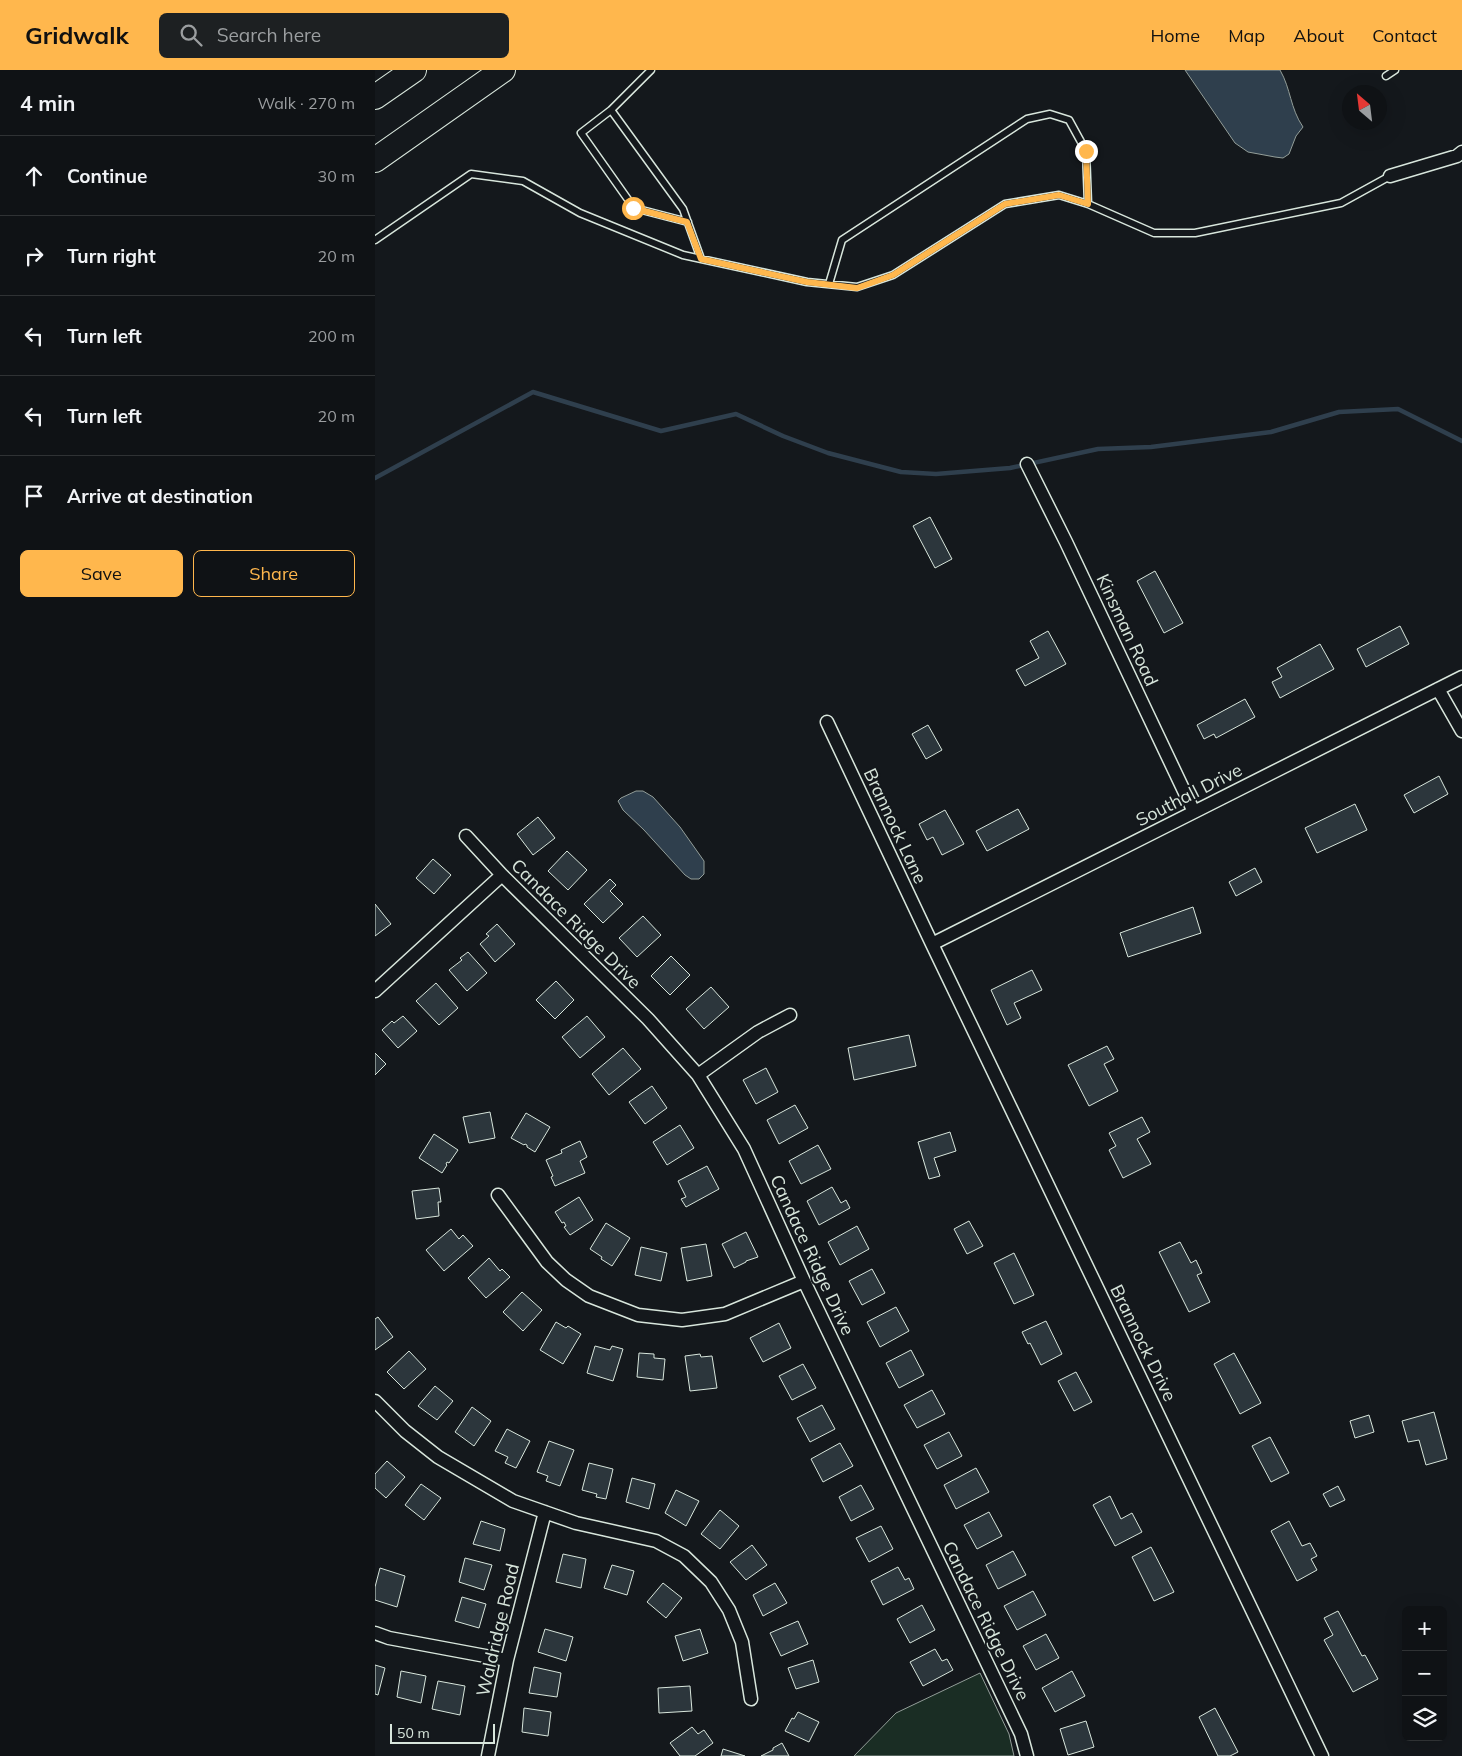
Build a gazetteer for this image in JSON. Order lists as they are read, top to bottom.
{
  "streets": {
    "street": [
      "Kinsman Road",
      "Southall Drive",
      "Brannock Lane",
      "Candace Ridge Drive",
      "Brannock Drive",
      "Waldridge Road"
    ]
  },
  "crossings": [
    ["Kinsman Road", "Southall Drive"],
    ["Southall Drive", "Brannock Lane"],
    ["Southall Drive", "Brannock Drive"],
    ["Brannock Lane", "Brannock Drive"]
  ],
  "scale_bar": "50 m",
  "north": "top left",
  "page": {
    "header": "Gridwalk",
    "search": "Search here",
    "nav": [
      "Home",
      "Map",
      "About",
      "Contact"
    ],
    "heading": ["4 min", "Walk · 270 m"],
    "list": [
      ["Continue", "30 m"],
      ["Turn right", "20 m"],
      ["Turn left", "200 m"],
      ["Turn left", "20 m"],
      "Arrive at destination"
    ],
    "buttons": ["Save", "Share"],
    "map_buttons": ["+", "−"],
    "scale": "50 m"
  }
}
